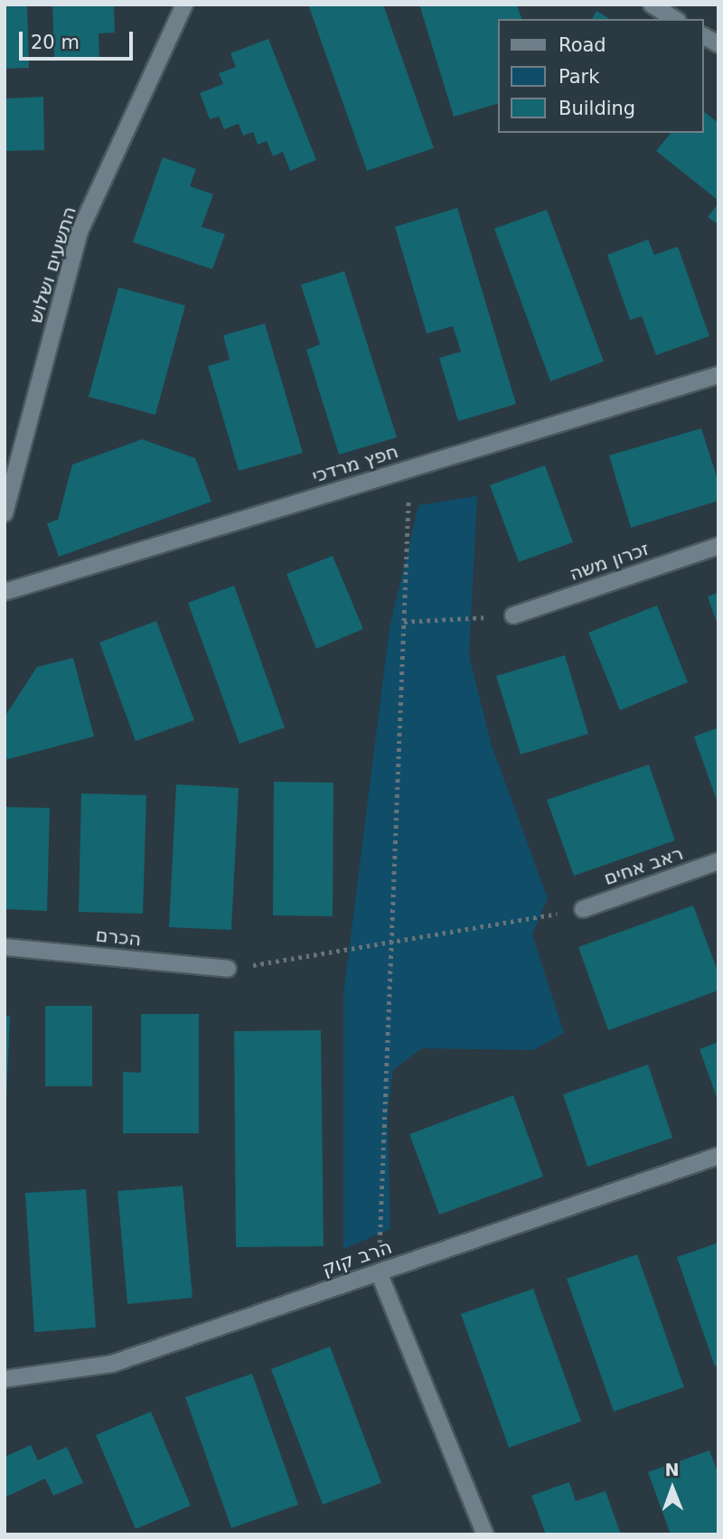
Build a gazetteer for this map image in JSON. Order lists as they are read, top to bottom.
{
  "streets": {
    "street": [
      "התשעים ושלוש",
      "חפץ מרדכי",
      "זכרון משה",
      "ראב אחים",
      "הכרם",
      "הרב קוק"
    ]
  },
  "legend": ["Road", "Park", "Building"],
  "scale_bar": "20 m",
  "north": "top"
}
